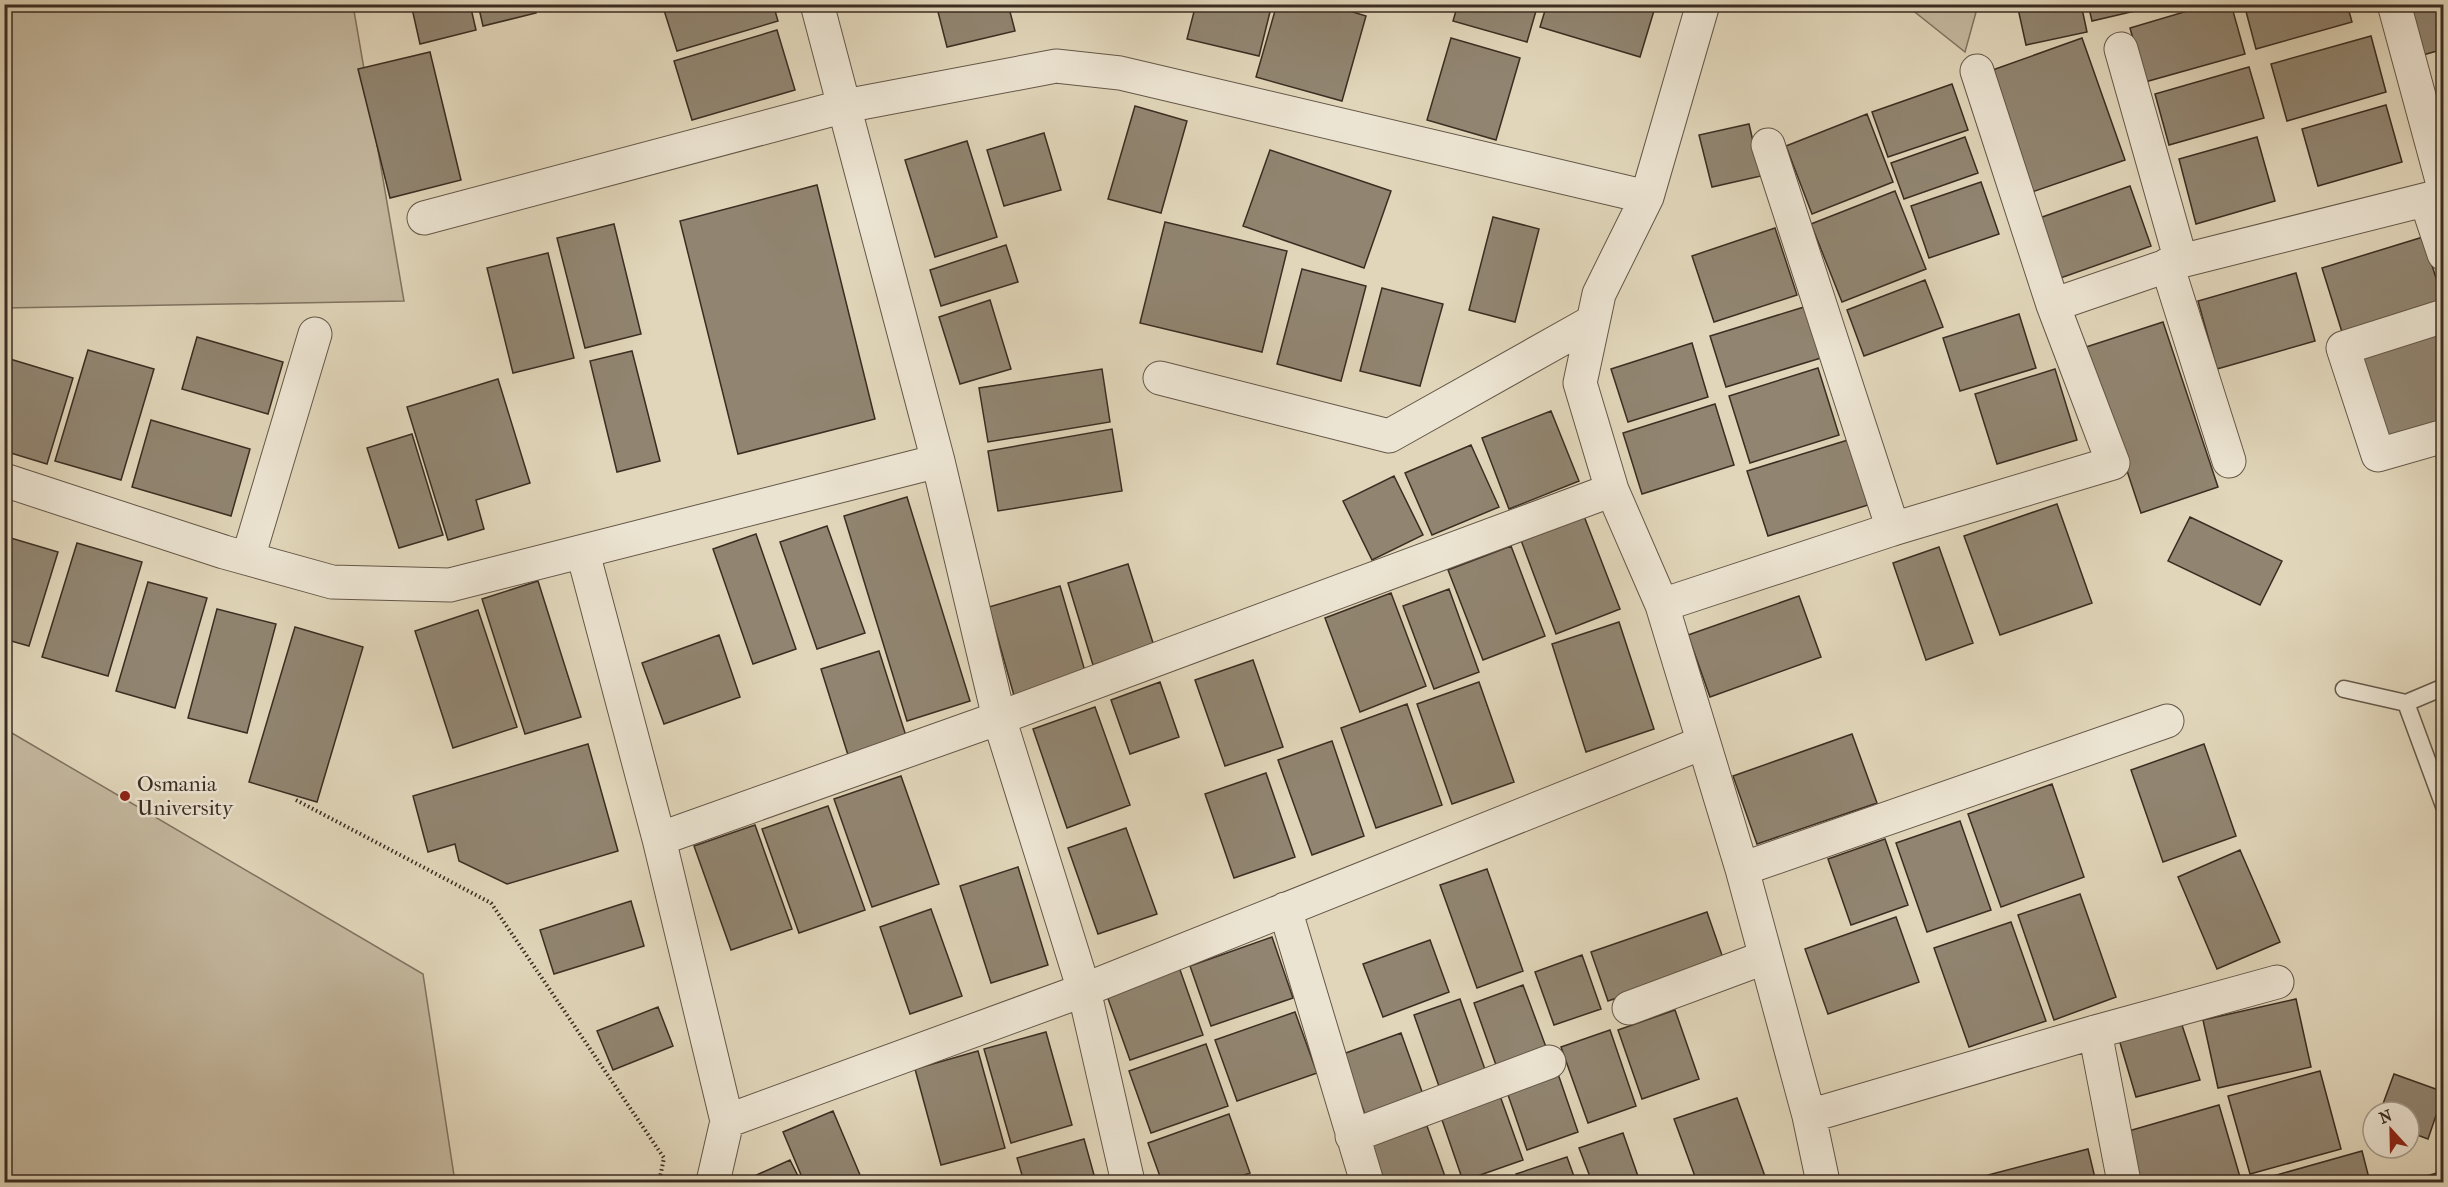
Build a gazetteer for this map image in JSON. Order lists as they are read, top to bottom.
{
  "places": ["Osmania University"],
  "north": "top"
}
